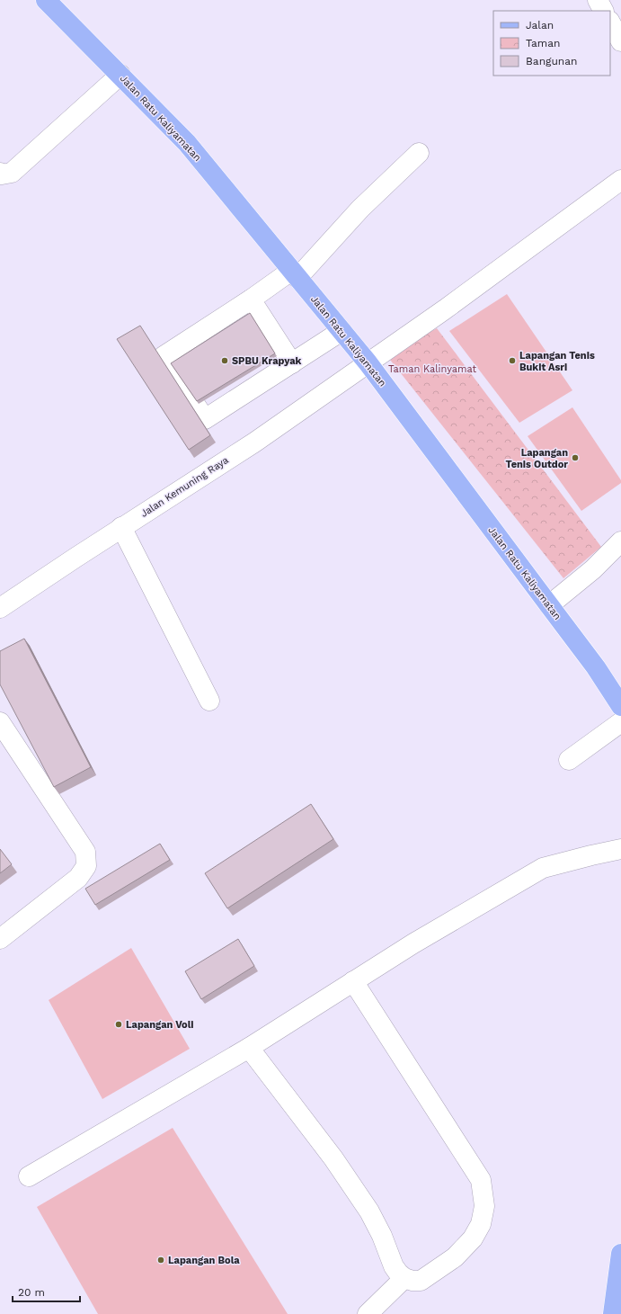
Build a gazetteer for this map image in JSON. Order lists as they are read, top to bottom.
{
  "streets": {
    "main road": ["Jalan Ratu Kaliyamatan"],
    "street": ["Jalan Kemuning Raya"]
  },
  "crossings": [
    ["Jalan Ratu Kaliyamatan", "Jalan Kemuning Raya"]
  ],
  "parks": ["Taman Kalinyamat"],
  "places": [
    "SPBU Krapyak",
    "Lapangan Tenis Bukit Asri",
    "Lapangan Tenis Outdor",
    "Lapangan Voli",
    "Lapangan Bola"
  ],
  "legend": ["Jalan", "Taman", "Bangunan"],
  "scale_bar": "20 m"
}
